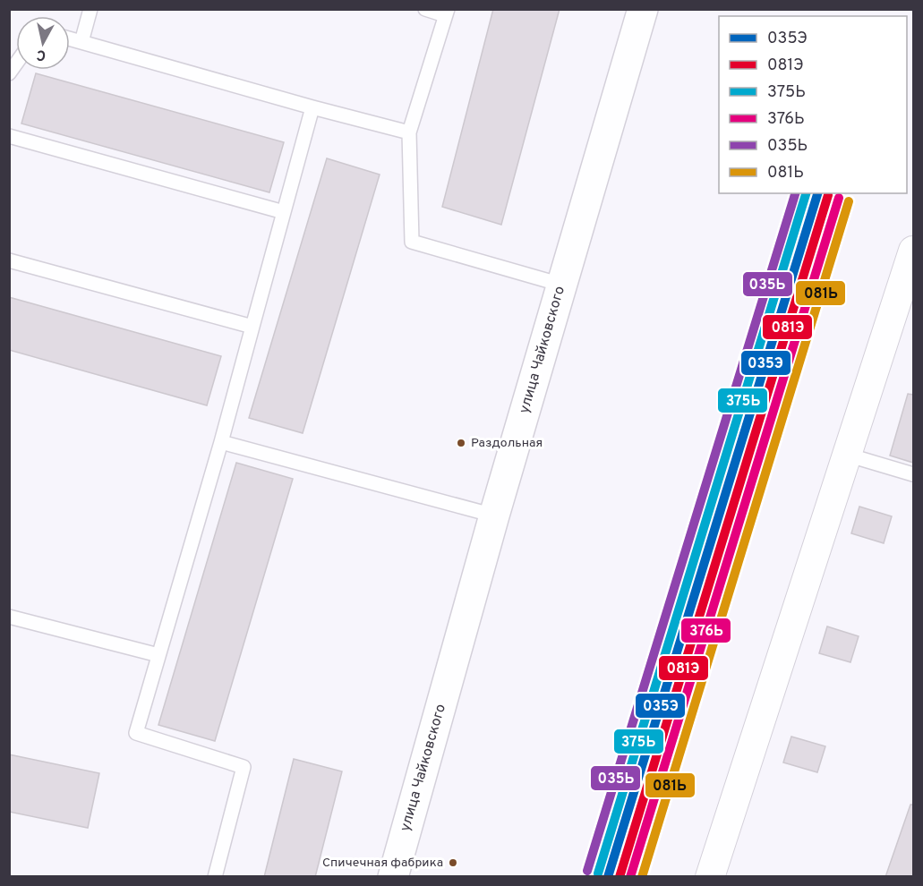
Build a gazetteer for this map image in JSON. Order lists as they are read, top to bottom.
{
  "streets": {
    "street": ["улица Чайковского"]
  },
  "places": ["Раздольная", "Спичечная фабрика"],
  "lines": [
    "transit line 035Э",
    "transit line 375Ь",
    "transit line 035Ь",
    "transit line 081Э",
    "transit line 376Ь",
    "transit line 081Ь"
  ],
  "legend": [
    "035Э",
    "081Э",
    "375Ь",
    "376Ь",
    "035Ь",
    "081Ь"
  ],
  "north": "bottom"
}
